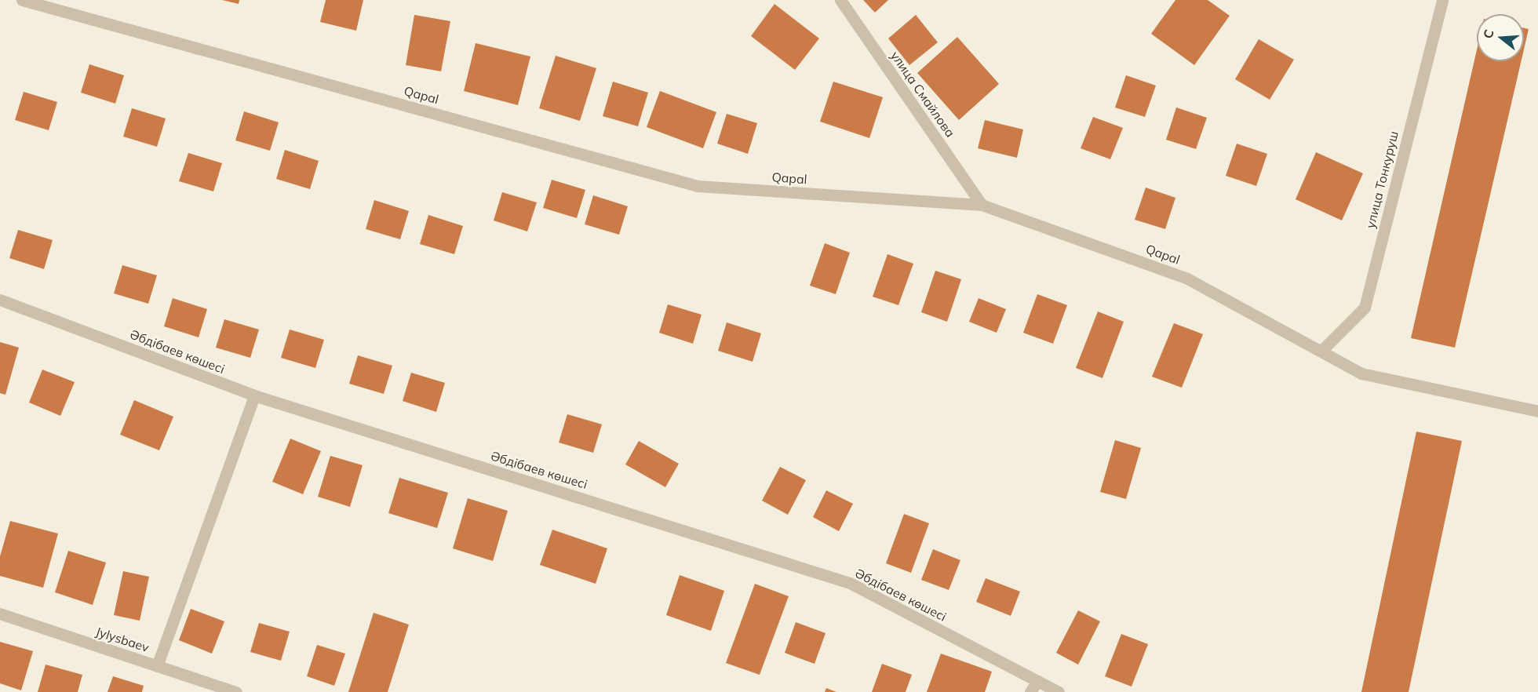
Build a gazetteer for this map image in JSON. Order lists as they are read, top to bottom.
{
  "streets": {
    "street": [
      "улица Смайлова",
      "Qapal",
      "улица Тонкуруш",
      "Әбдібаев көшесі",
      "Jylysbaev"
    ]
  },
  "crossings": [
    ["улица Смайлова", "Qapal"],
    ["Qapal", "улица Тонкуруш"]
  ],
  "north": "left"
}
